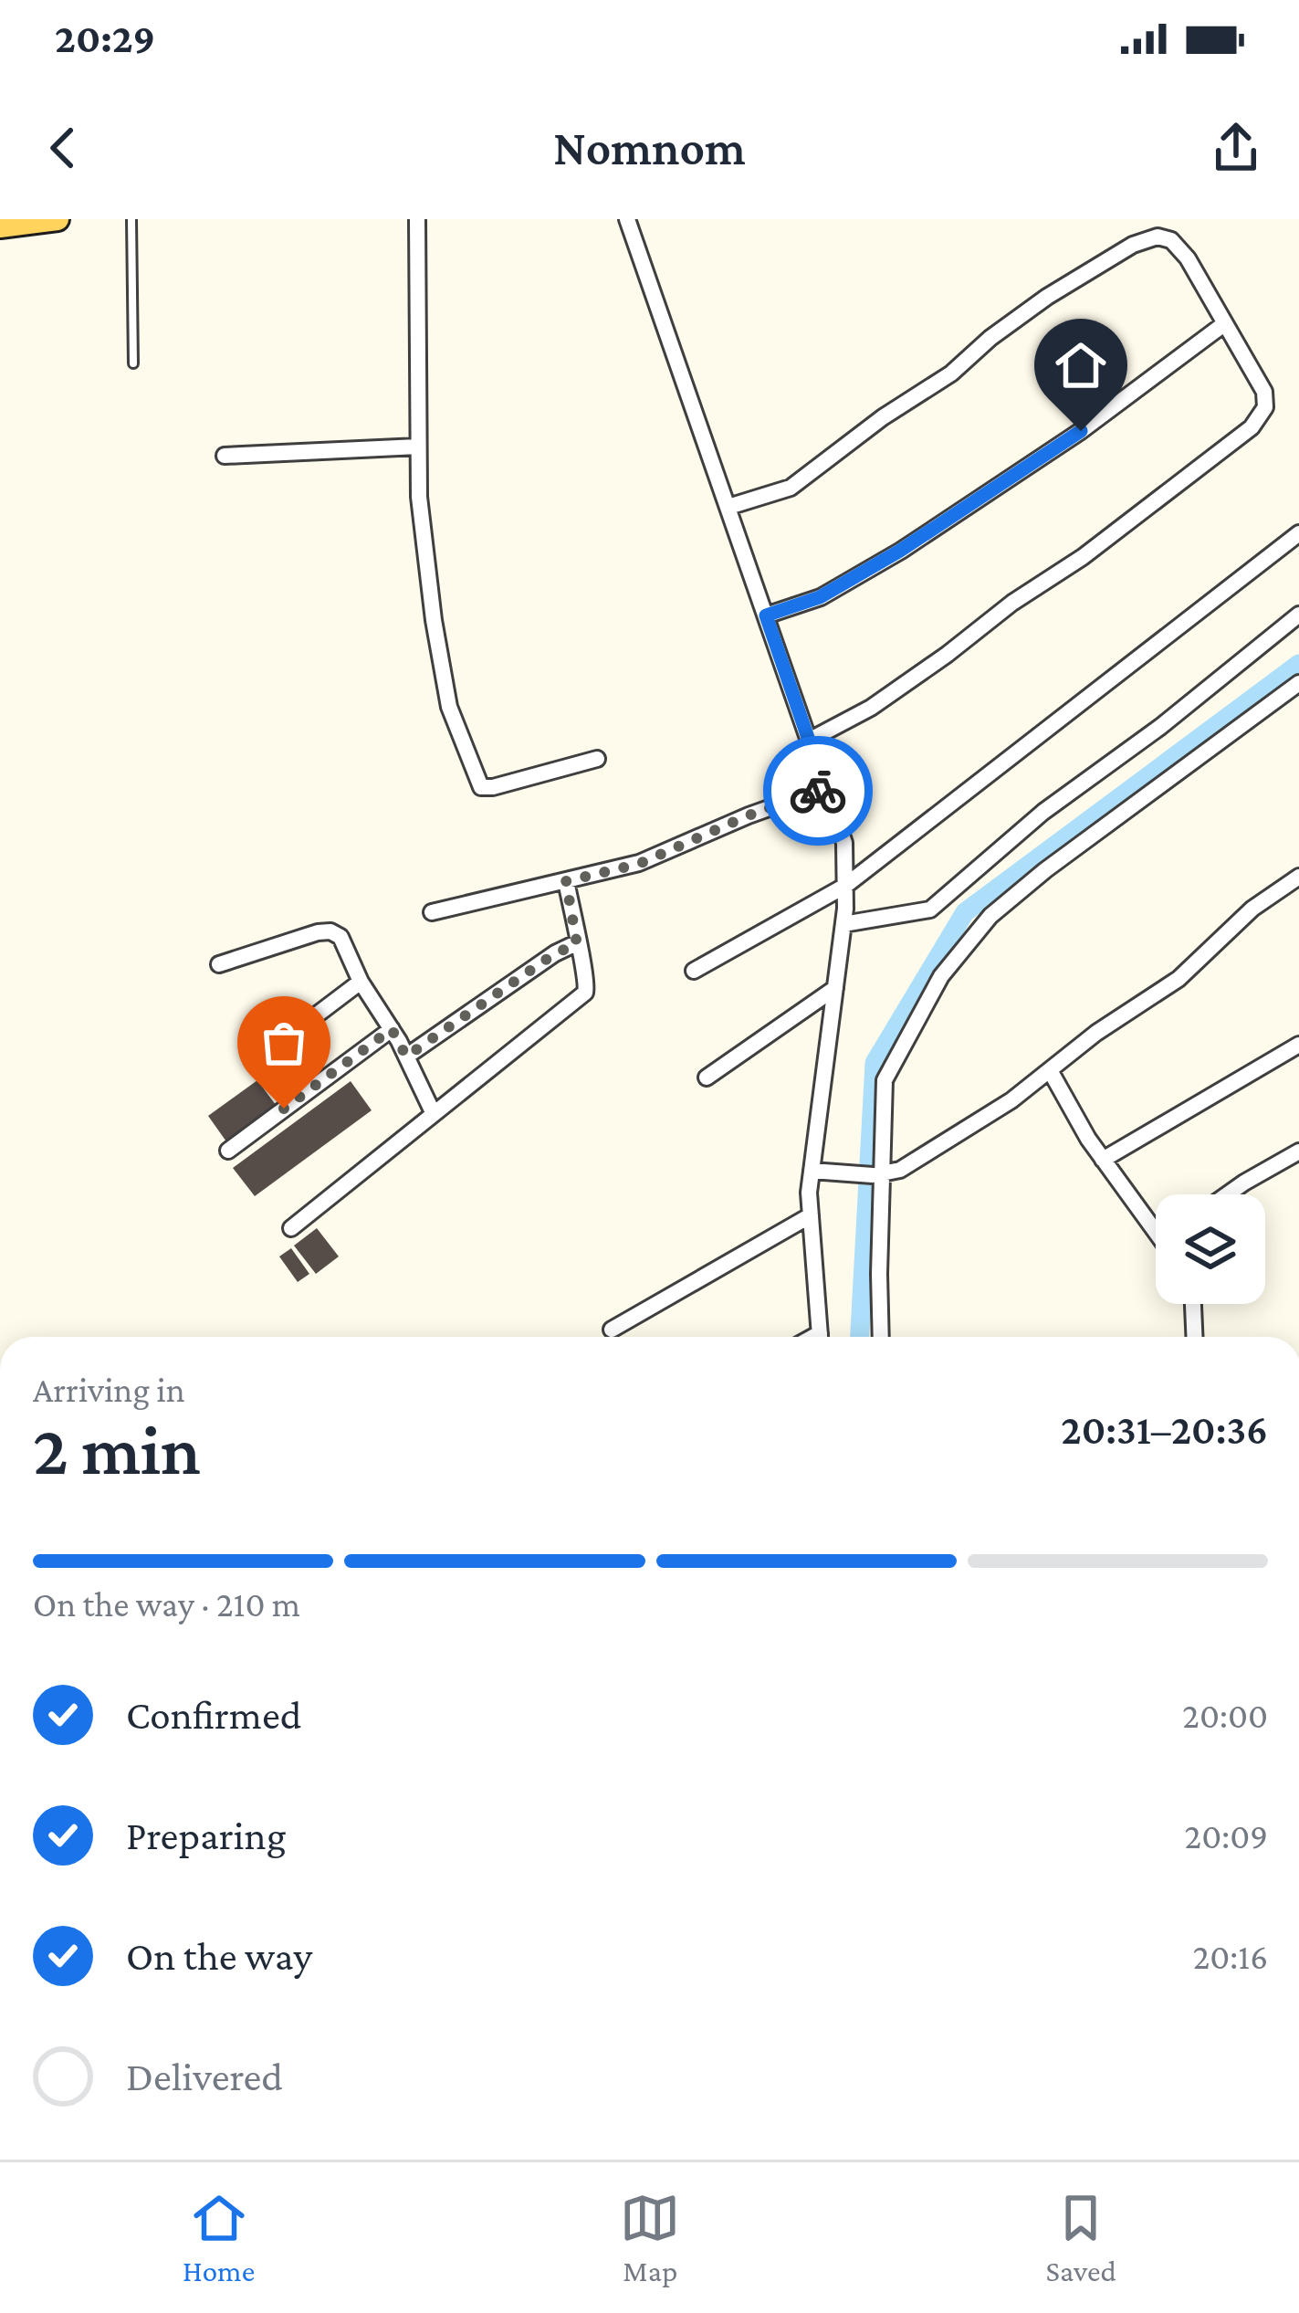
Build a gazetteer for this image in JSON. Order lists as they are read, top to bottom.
{
  "page": {
    "status": "20:29",
    "header": "Nomnom",
    "heading": ["2 min", "Arriving in", "20:31–20:36"],
    "bar": "On the way · 210 m",
    "list": [
      ["Confirmed", "20:00"],
      ["Preparing", "20:09"],
      ["On the way", "20:16"],
      "Delivered"
    ],
    "tabs": ["Home", "Map", "Saved"]
  }
}
